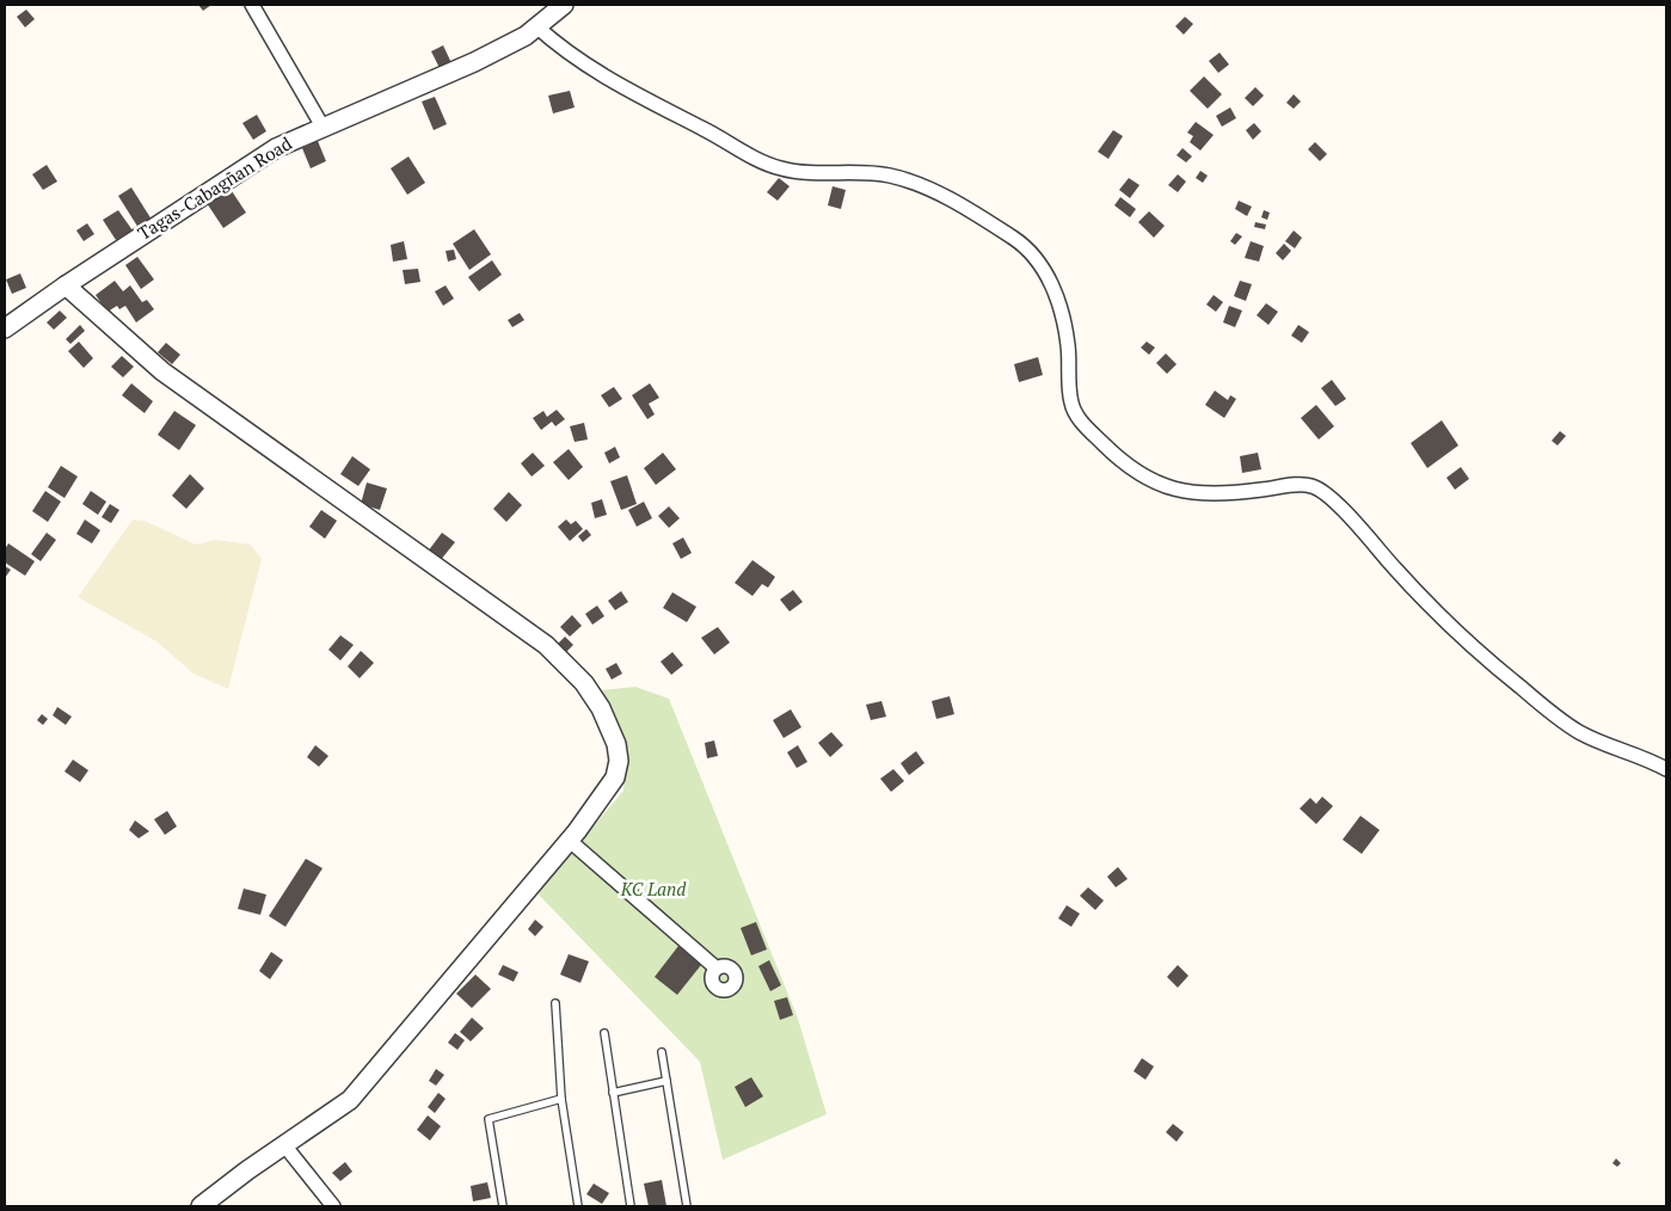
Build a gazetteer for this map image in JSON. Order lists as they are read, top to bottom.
{
  "streets": {
    "street": ["Tagas-Cabagñan Road"]
  },
  "parks": ["KC Land"]
}
